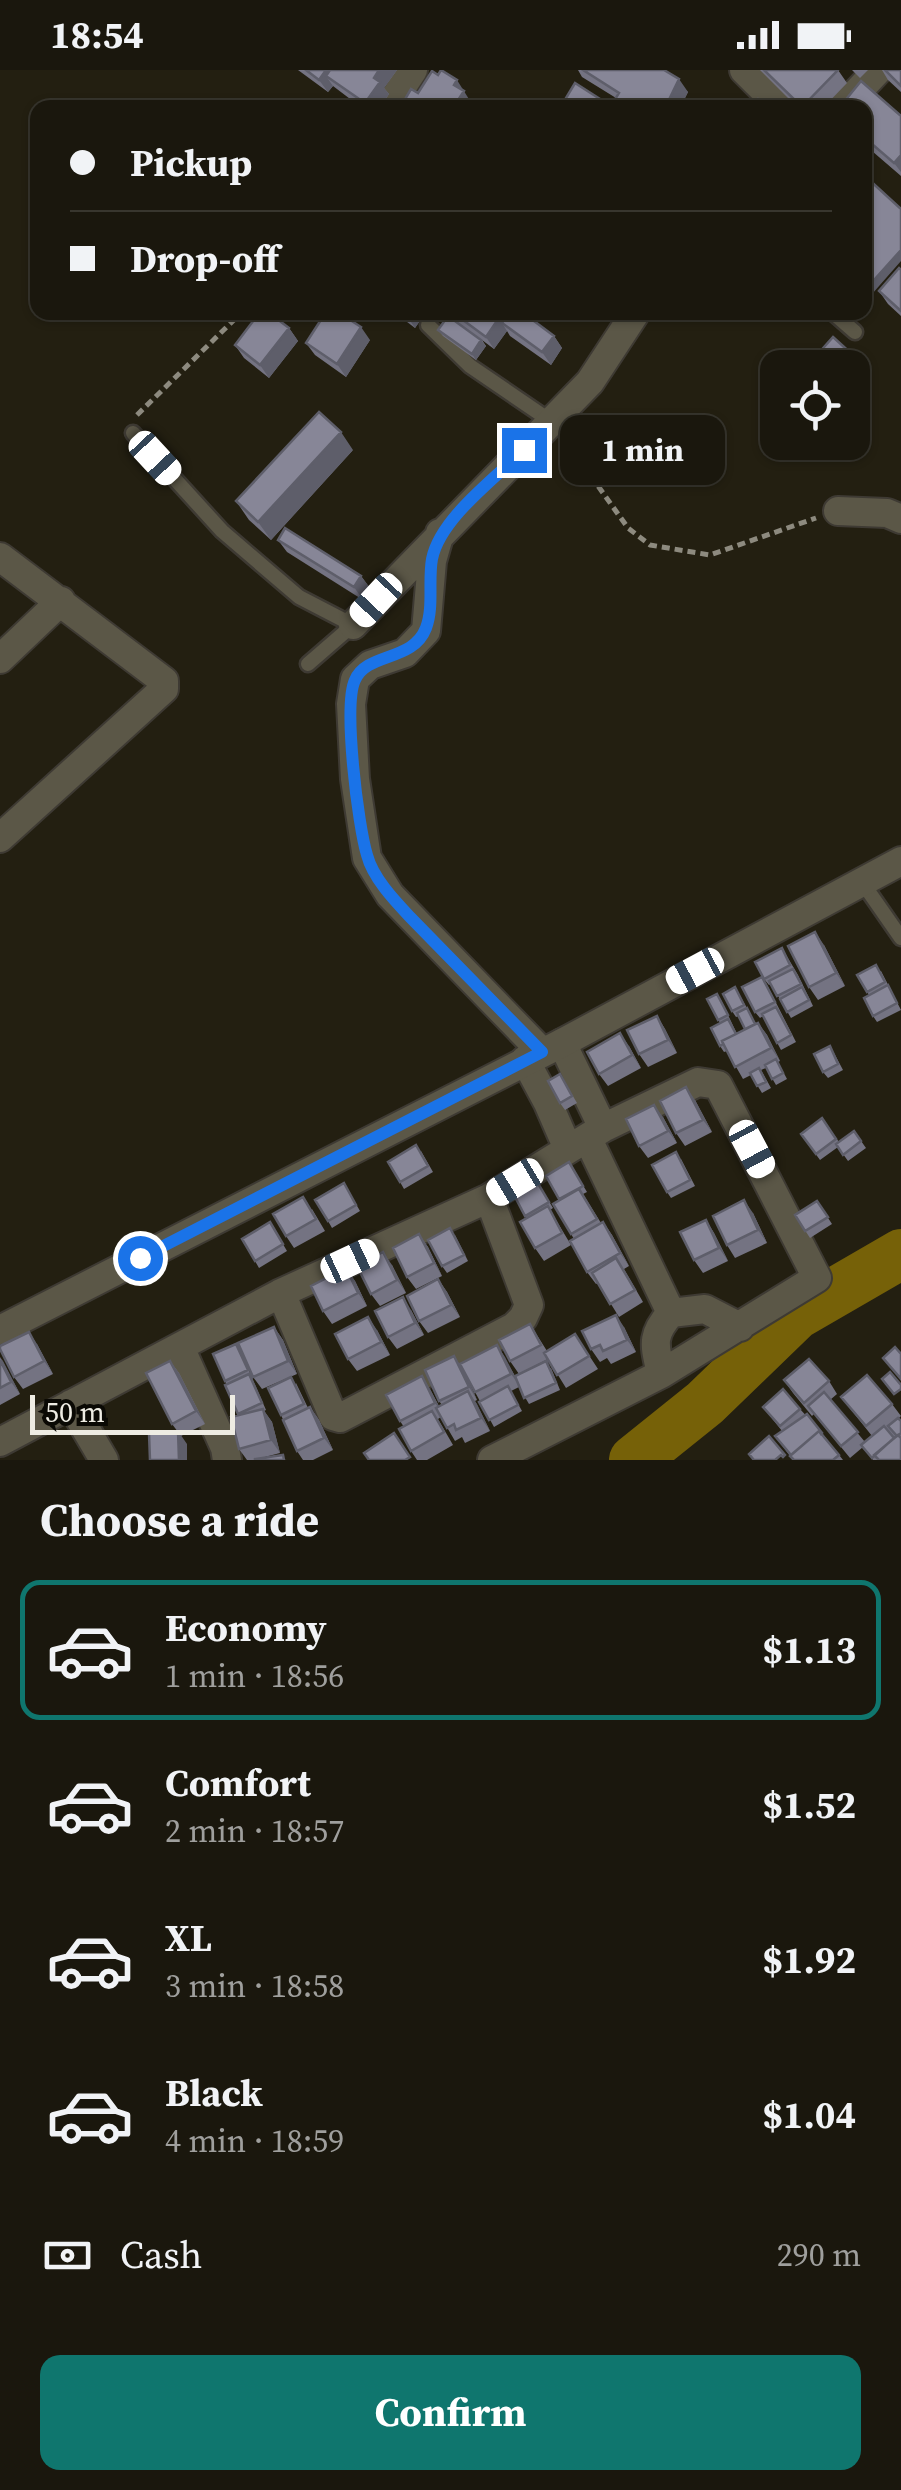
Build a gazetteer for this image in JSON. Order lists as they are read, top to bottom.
{
  "scale_bar": "50 m",
  "page": {
    "status": "18:54",
    "banner": ["Pickup", "Drop-off"],
    "bubble": "1 min",
    "scale": "50 m",
    "heading": "Choose a ride",
    "list": [
      {
        "name": "Economy",
        "note": "1 min · 18:56",
        "value": "$1.13"
      },
      {
        "name": "Comfort",
        "note": "2 min · 18:57",
        "value": "$1.52"
      },
      {
        "name": "XL",
        "note": "3 min · 18:58",
        "value": "$1.92"
      },
      {
        "name": "Black",
        "note": "4 min · 18:59",
        "value": "$1.04"
      }
    ],
    "pay": ["Cash", "290 m"],
    "buttons": "Confirm"
  }
}
